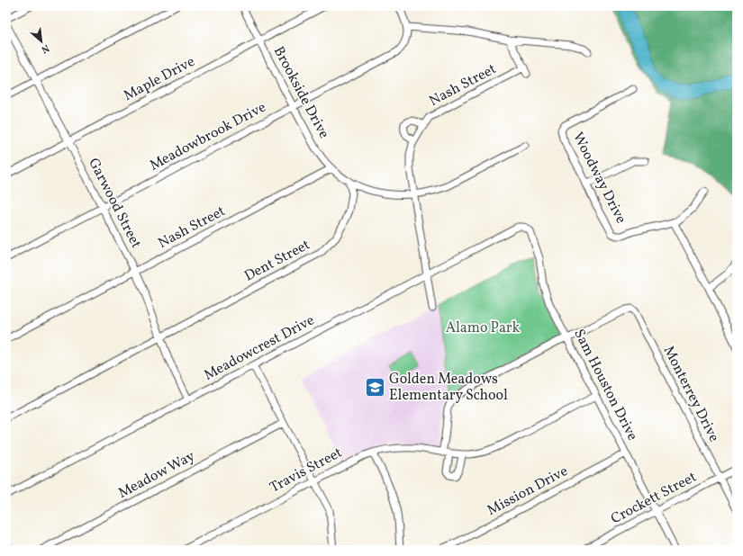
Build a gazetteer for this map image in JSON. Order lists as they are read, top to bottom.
{
  "streets": {
    "street": [
      "Maple Drive",
      "Nash Street",
      "Brookside Drive",
      "Meadowbrook Drive",
      "Woodway Drive",
      "Garwood Street",
      "Dent Street",
      "Meadowcrest Drive",
      "Sam Houston Drive",
      "Monterrey Drive",
      "Travis Street",
      "Meadow Way",
      "Mission Drive",
      "Crockett Street"
    ]
  },
  "crossings": [
    ["Maple Drive", "Brookside Drive"],
    ["Maple Drive", "Garwood Street"],
    ["Nash Street", "Brookside Drive"],
    ["Nash Street", "Garwood Street"],
    ["Brookside Drive", "Meadowbrook Drive"],
    ["Brookside Drive", "Dent Street"],
    ["Meadowbrook Drive", "Garwood Street"],
    ["Garwood Street", "Dent Street"],
    ["Garwood Street", "Meadowcrest Drive"],
    ["Meadowcrest Drive", "Sam Houston Drive"],
    ["Sam Houston Drive", "Monterrey Drive"],
    ["Sam Houston Drive", "Travis Street"],
    ["Sam Houston Drive", "Mission Drive"],
    ["Sam Houston Drive", "Crockett Street"],
    ["Monterrey Drive", "Crockett Street"]
  ],
  "parks": ["Alamo Park"],
  "places": {
    "school or university": ["Golden Meadows Elementary School"]
  },
  "north": "bottom right"
}
